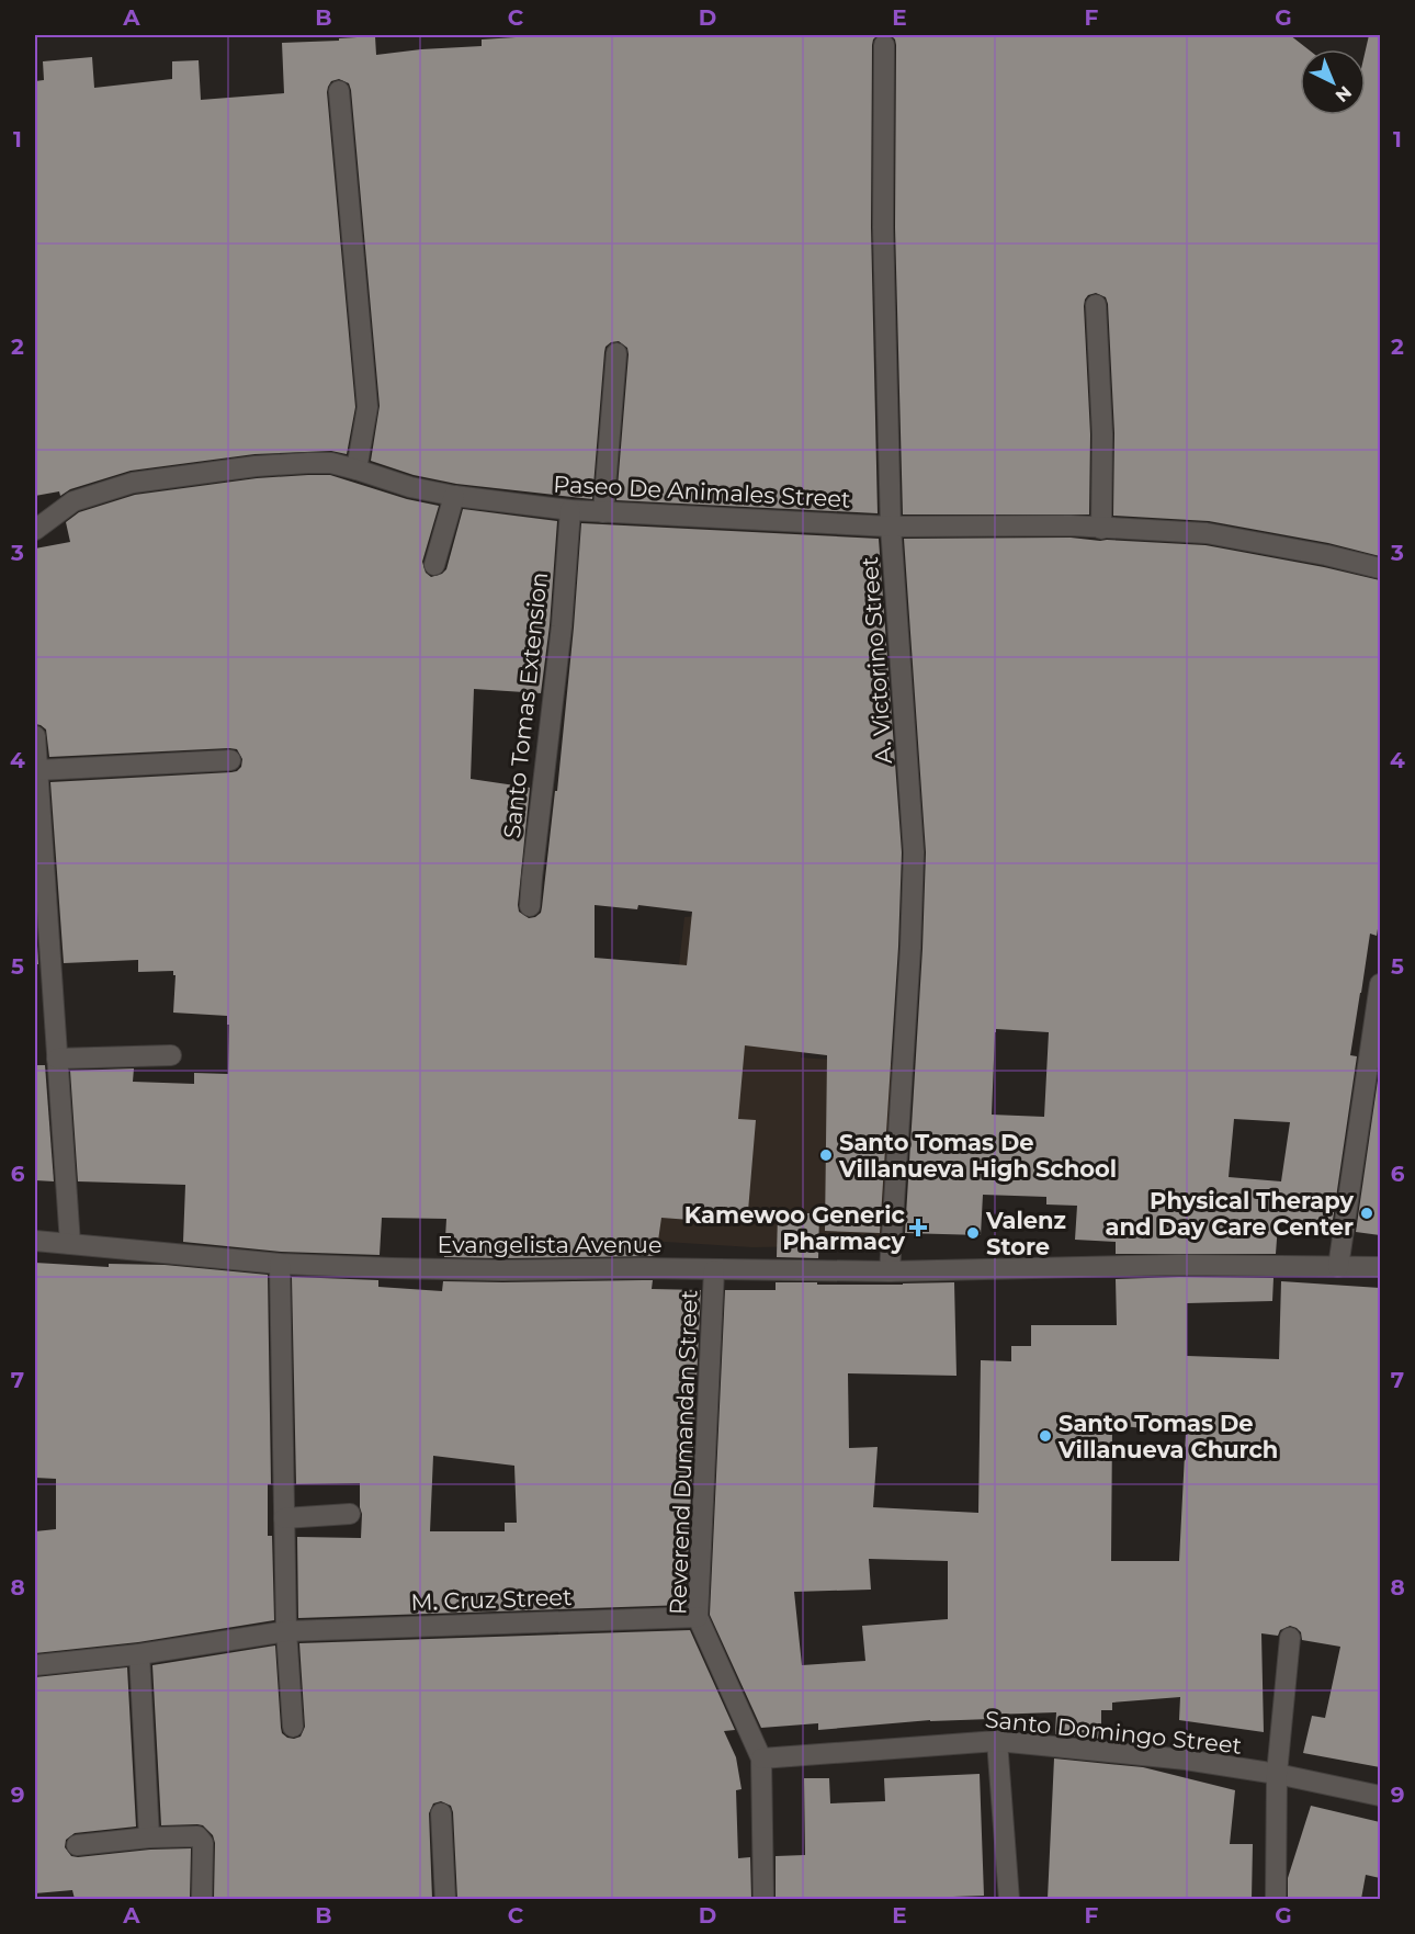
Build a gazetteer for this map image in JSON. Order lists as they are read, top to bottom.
{
  "streets": {
    "street": [
      "Paseo De Animales Street",
      "A. Victorino Street",
      "Santo Tomas Extension",
      "Evangelista Avenue",
      "Reverend Dumandan Street",
      "M. Cruz Street",
      "Santo Domingo Street"
    ]
  },
  "crossings": [
    ["Paseo De Animales Street", "A. Victorino Street"],
    ["Paseo De Animales Street", "Santo Tomas Extension"],
    ["A. Victorino Street", "Evangelista Avenue"],
    ["Evangelista Avenue", "Reverend Dumandan Street"],
    ["Reverend Dumandan Street", "M. Cruz Street"],
    ["Reverend Dumandan Street", "Santo Domingo Street"]
  ],
  "places": {
    "other": [
      "Santo Tomas De Villanueva High School",
      "Physical Therapy and Day Care Center",
      "Valenz Store",
      "Santo Tomas De Villanueva Church"
    ],
    "health": ["Kamewoo Generic Pharmacy"]
  },
  "north": "bottom right",
  "grid": {
    "columns": [
      "A",
      "B",
      "C",
      "D",
      "E",
      "F",
      "G"
    ],
    "rows": [
      "1",
      "2",
      "3",
      "4",
      "5",
      "6",
      "7",
      "8",
      "9"
    ]
  }
}
